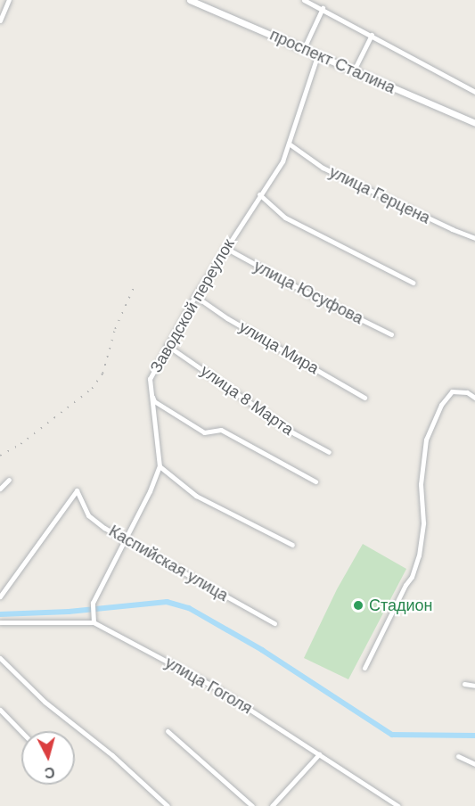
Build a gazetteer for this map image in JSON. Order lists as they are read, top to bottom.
{
  "streets": {
    "street": [
      "проспект Сталина",
      "улица Герцена",
      "улица Юсуфова",
      "Заводской переулок",
      "улица Мира",
      "улица 8 Марта",
      "Каспийская улица",
      "улица Гоголя"
    ]
  },
  "crossings": [
    ["проспект Сталина", "Заводской переулок"],
    ["улица Герцена", "Заводской переулок"],
    ["улица Юсуфова", "Заводской переулок"],
    ["Заводской переулок", "улица Мира"],
    ["Заводской переулок", "улица 8 Марта"]
  ],
  "places": ["Стадион"],
  "north": "bottom"
}
